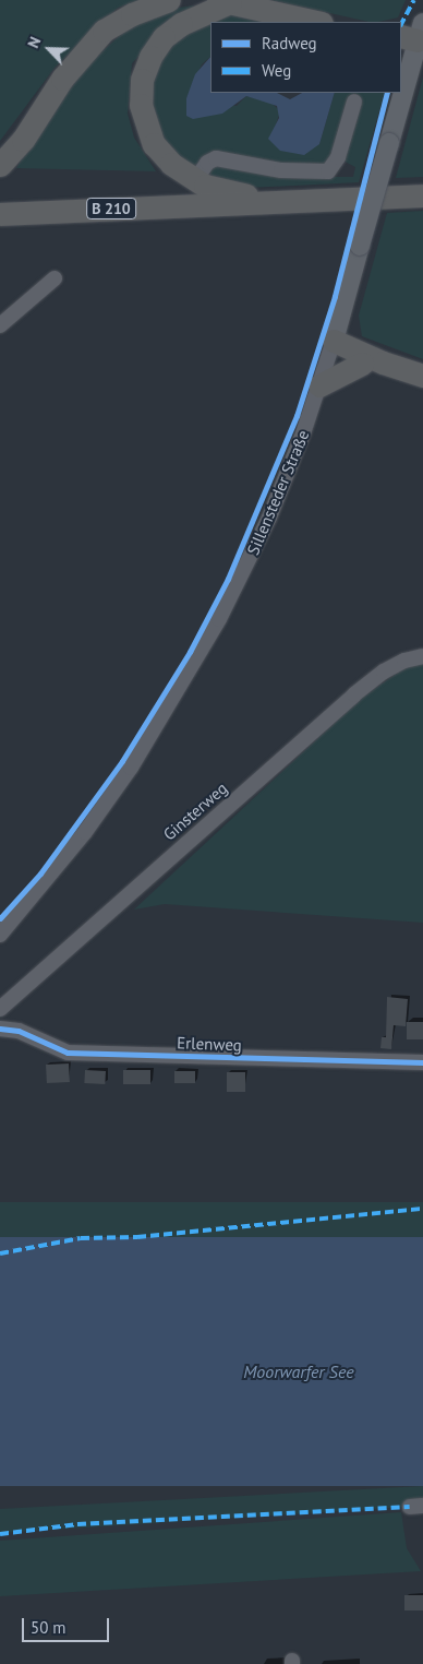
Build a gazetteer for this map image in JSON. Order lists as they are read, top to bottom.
{
  "streets": {
    "highway": ["B 210"],
    "main road": ["Sillensteder Straße"],
    "street": ["Ginsterweg", "Erlenweg"]
  },
  "water": ["Moorwarfer See"],
  "legend": ["Radweg", "Weg"],
  "scale_bar": "50 m",
  "north": "top left"
}
